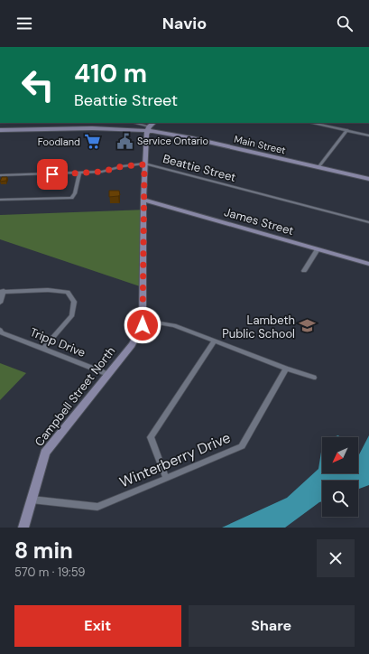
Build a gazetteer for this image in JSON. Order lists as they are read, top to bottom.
{
  "streets": {
    "street": [
      "Main Street",
      "Beattie Street",
      "James Street",
      "Tripp Drive",
      "Campbell Street North",
      "Winterberry Drive"
    ]
  },
  "crossings": [
    ["Main Street", "Campbell Street North"],
    ["Beattie Street", "Campbell Street North"],
    ["James Street", "Campbell Street North"],
    ["Tripp Drive", "Campbell Street North"],
    ["Campbell Street North", "Winterberry Drive"]
  ],
  "places": {
    "public building": ["Service Ontario"],
    "supermarket": ["Foodland"],
    "school or university": ["Lambeth Public School"]
  },
  "north": "bottom left",
  "page": {
    "header": "Navio",
    "turn": ["410 m", "Beattie Street"],
    "heading": ["8 min", "570 m · 19:59"],
    "buttons": ["Exit", "Share"]
  }
}
